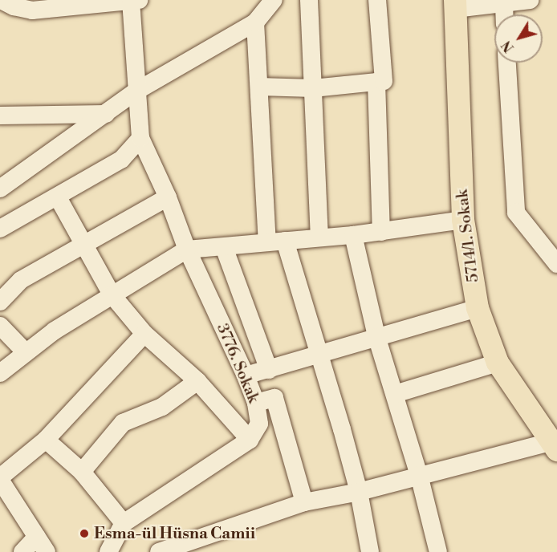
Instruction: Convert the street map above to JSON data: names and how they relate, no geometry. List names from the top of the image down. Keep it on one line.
{"streets":{"main road":["5714/1. Sokak"],"street":["3776. Sokak"]},"places":["Esma-ül Hüsna Camii"],"north":"bottom left"}
